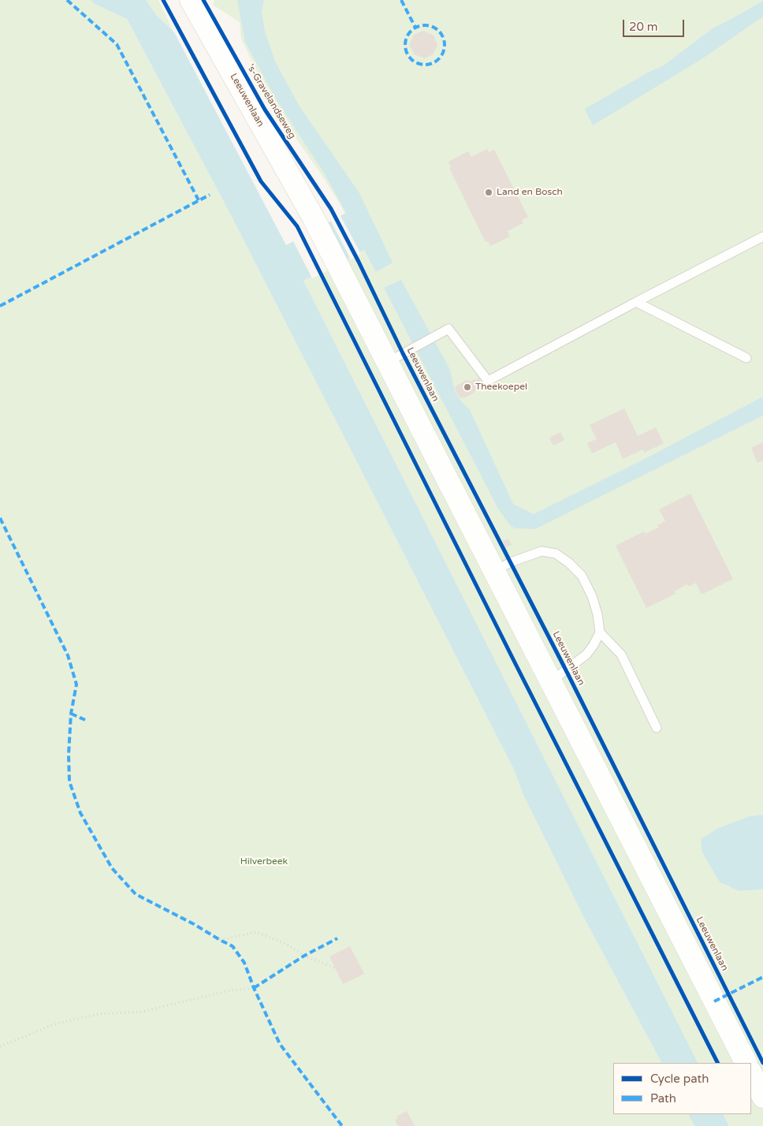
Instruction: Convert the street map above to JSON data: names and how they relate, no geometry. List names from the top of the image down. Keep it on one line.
{"streets":{"street":["Leeuwenlaan"],"cycle path":["'s-Gravelandseweg"]},"parks":["Hilverbeek"],"places":["Land en Bosch","Theekoepel"],"legend":["Cycle path","Path"],"scale_bar":"20 m"}
